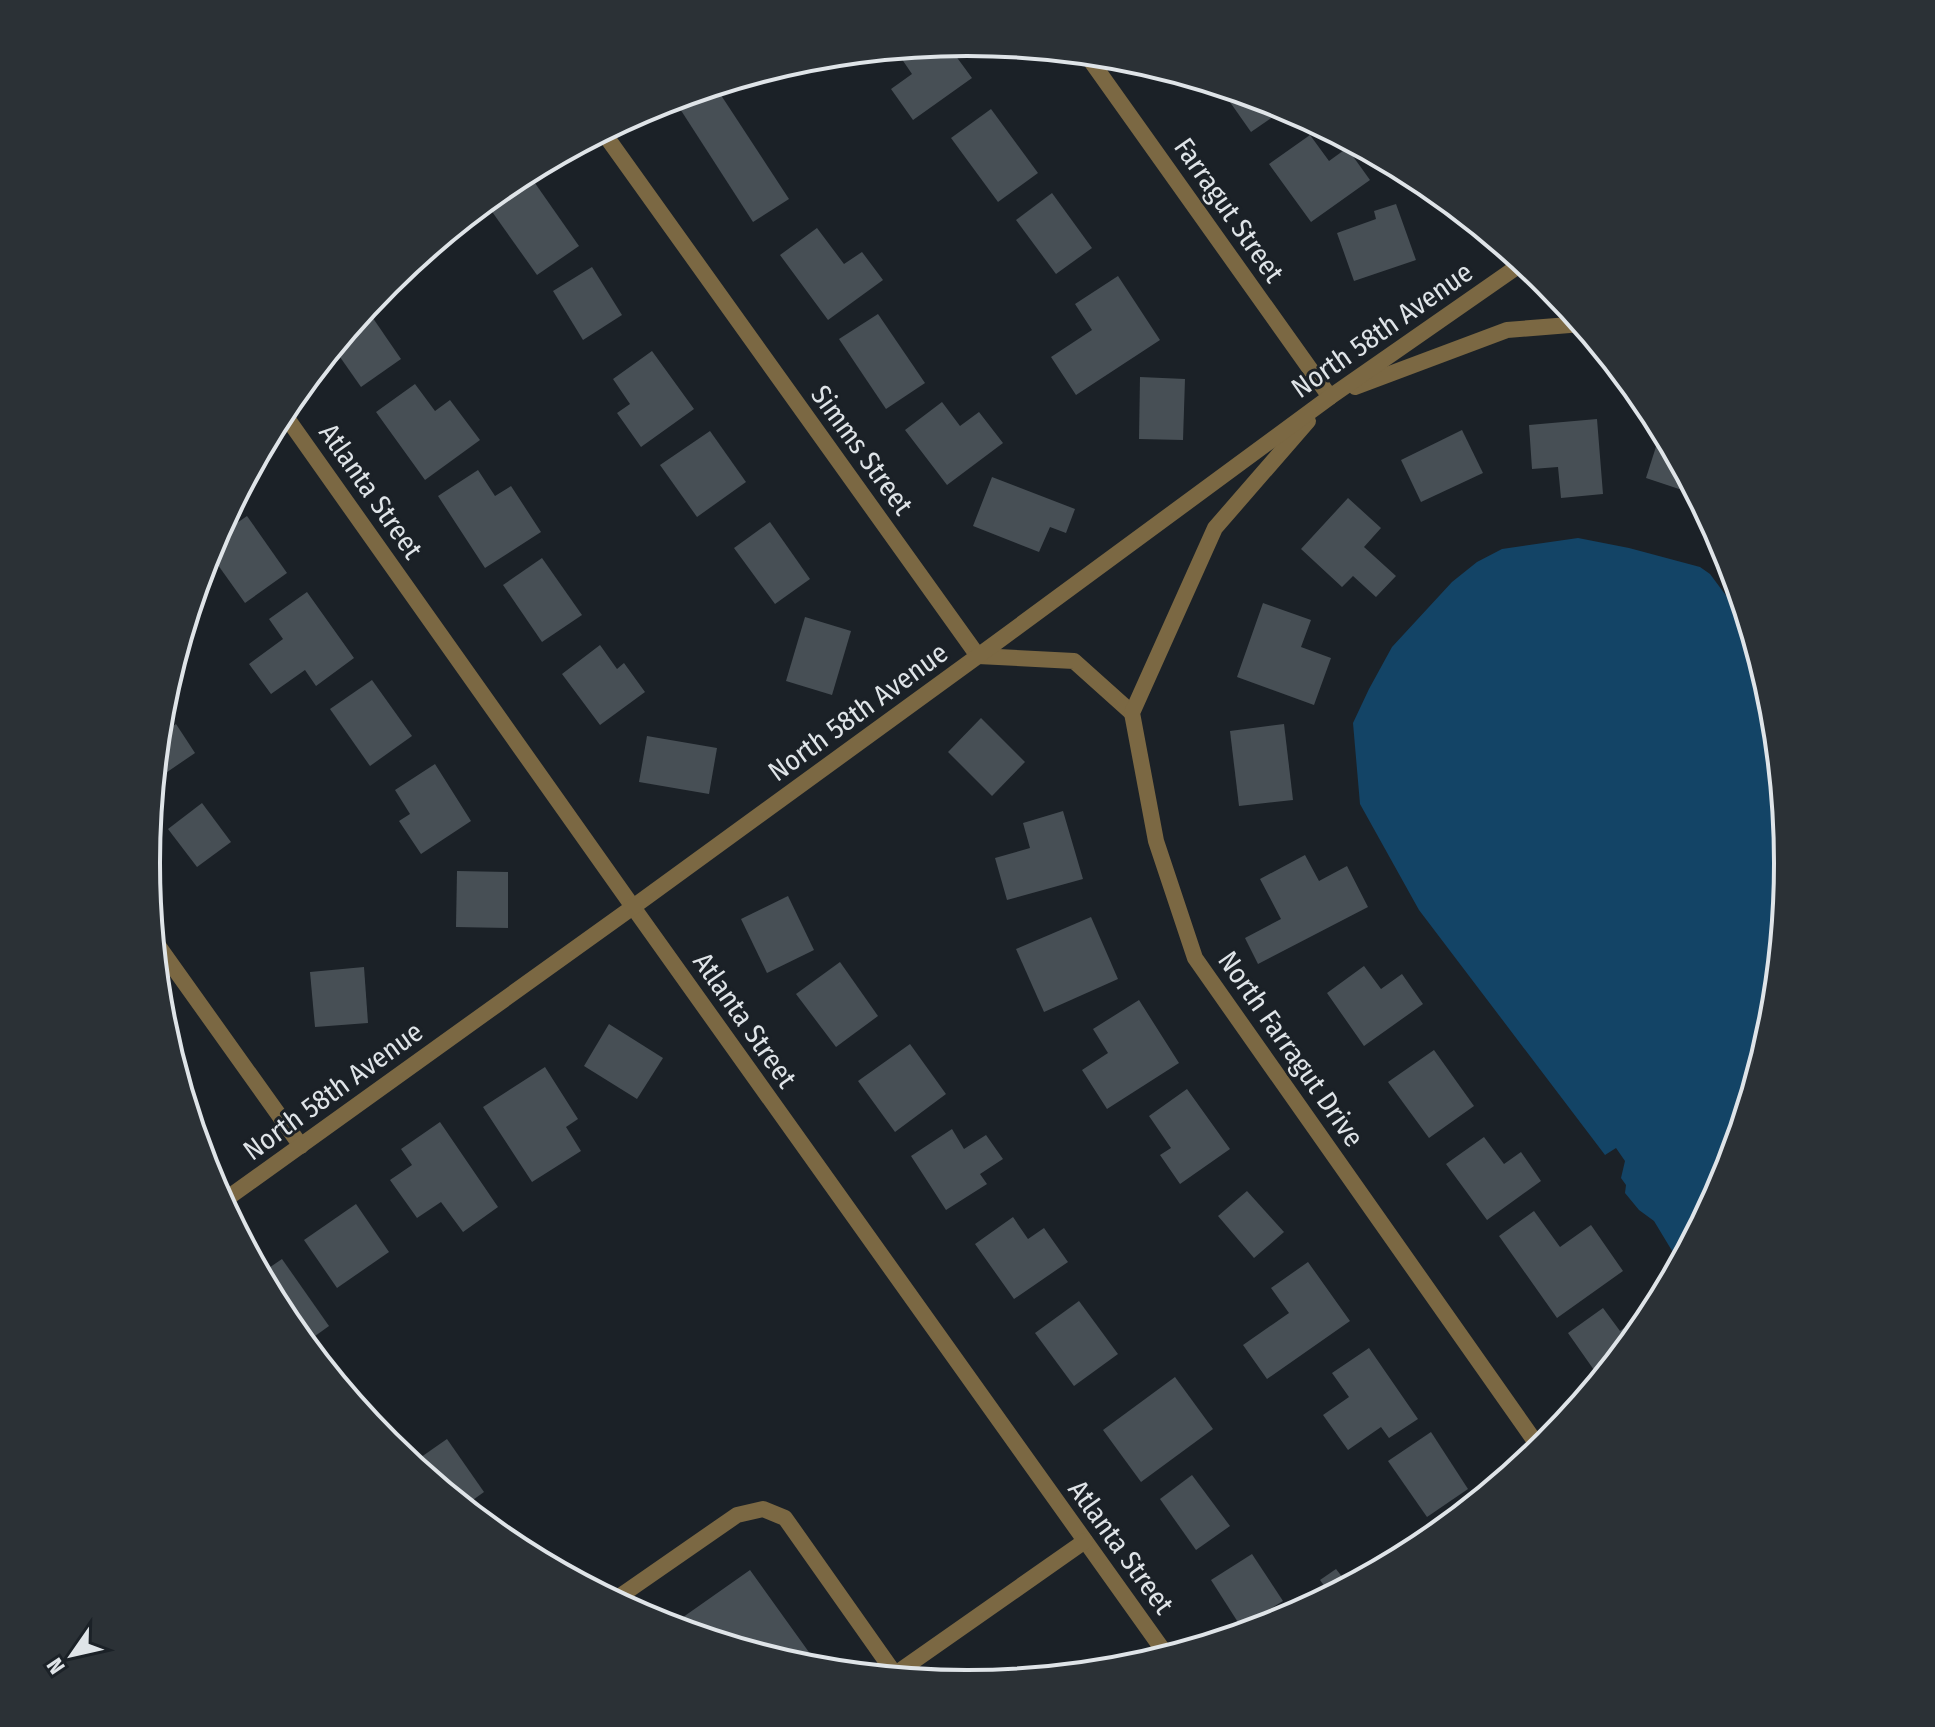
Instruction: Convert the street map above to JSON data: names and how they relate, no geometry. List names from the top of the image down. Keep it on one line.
{"streets":{"street":["Farragut Street","North 58th Avenue","Simms Street","Atlanta Street","North Farragut Drive"]},"crossings":[["Farragut Street","North 58th Avenue"],["North 58th Avenue","Simms Street"],["North 58th Avenue","Atlanta Street"]],"north":"bottom left"}
